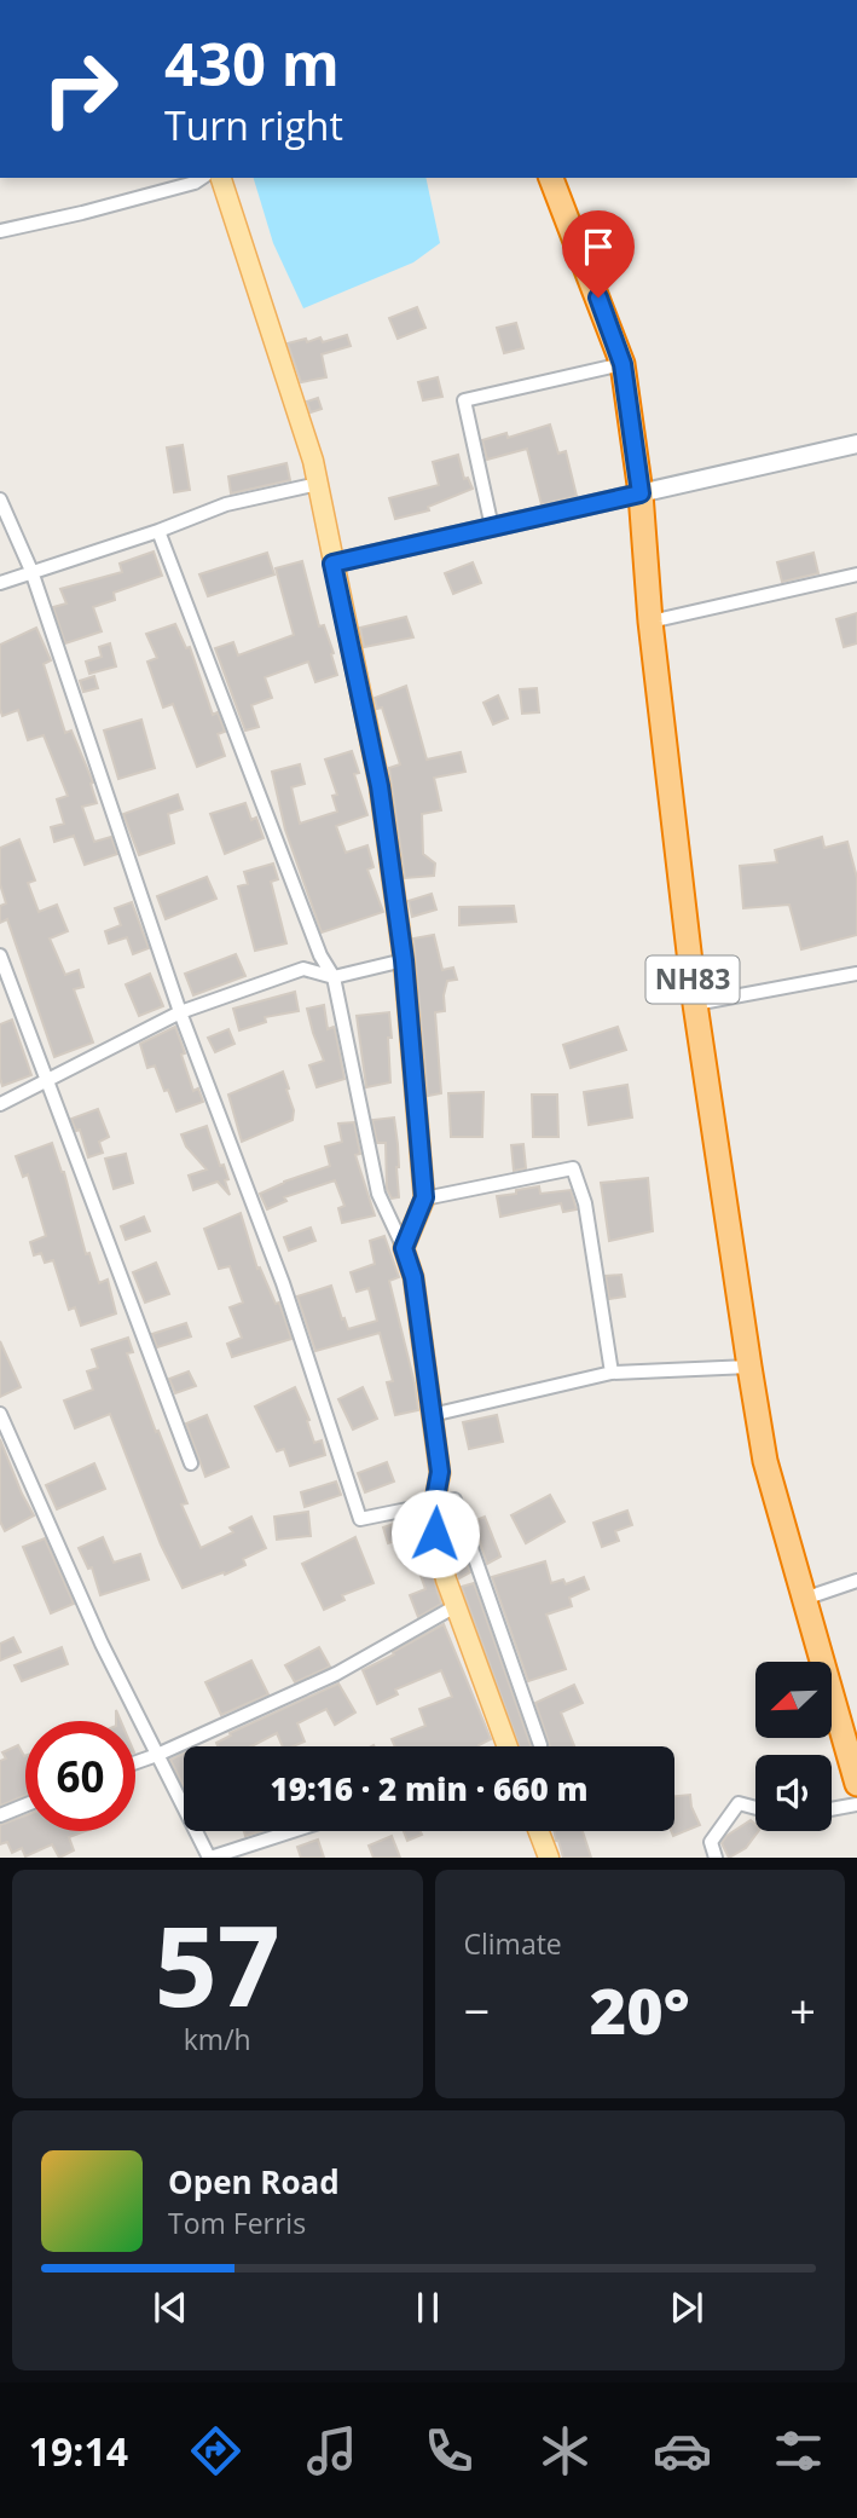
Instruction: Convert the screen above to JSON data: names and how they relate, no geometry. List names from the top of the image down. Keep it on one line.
{"streets":{"highway":["NH83"]},"north":"bottom left","page":{"turn":["430 m","Turn right"],"limit":"60","trip":"19:16 · 2 min · 660 m","tile":[["57","km/h"],"Climate"],"heat":["−","20°","+"],"song":["Open Road","Tom Ferris"],"tabs":"19:14"}}
